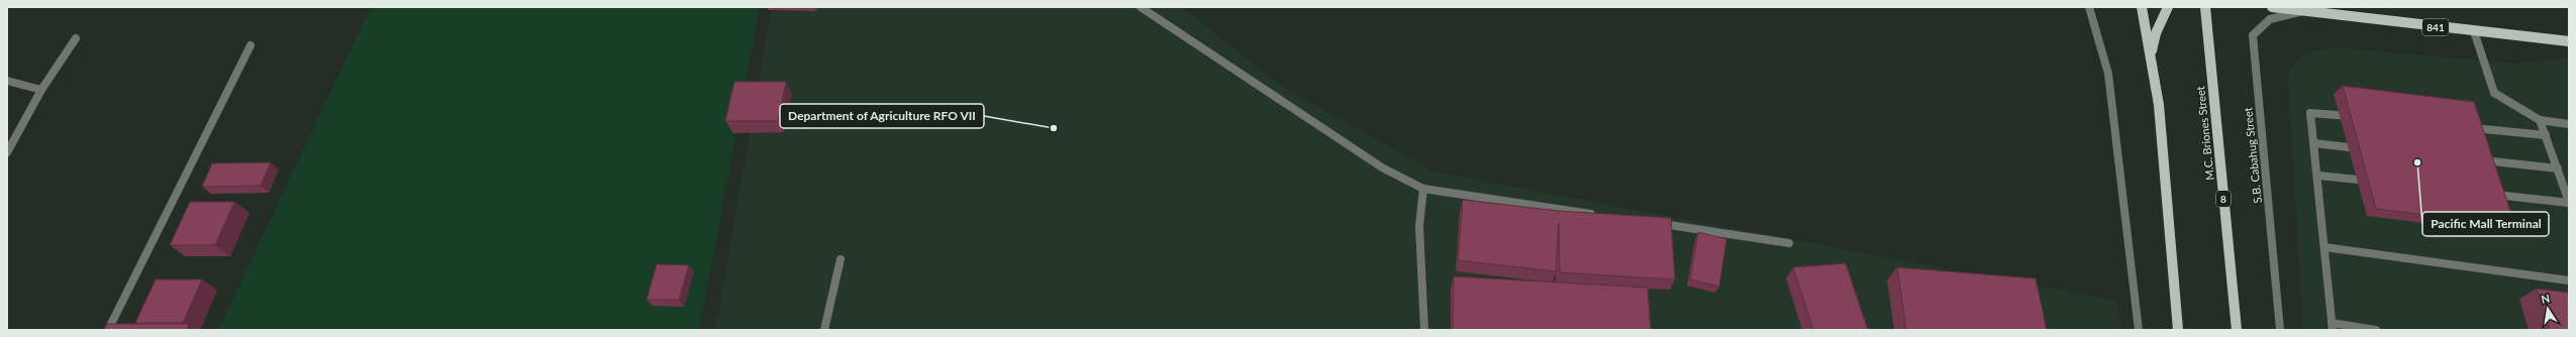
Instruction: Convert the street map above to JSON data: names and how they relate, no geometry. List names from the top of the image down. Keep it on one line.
{"streets":{"main road":["841","M.C. Briones Street","8"],"street":["S.B. Cabahug Street"]},"crossings":[["841","S.B. Cabahug Street"]],"places":["Department of Agriculture RFO VII","Pacific Mall Terminal"],"north":"top"}
